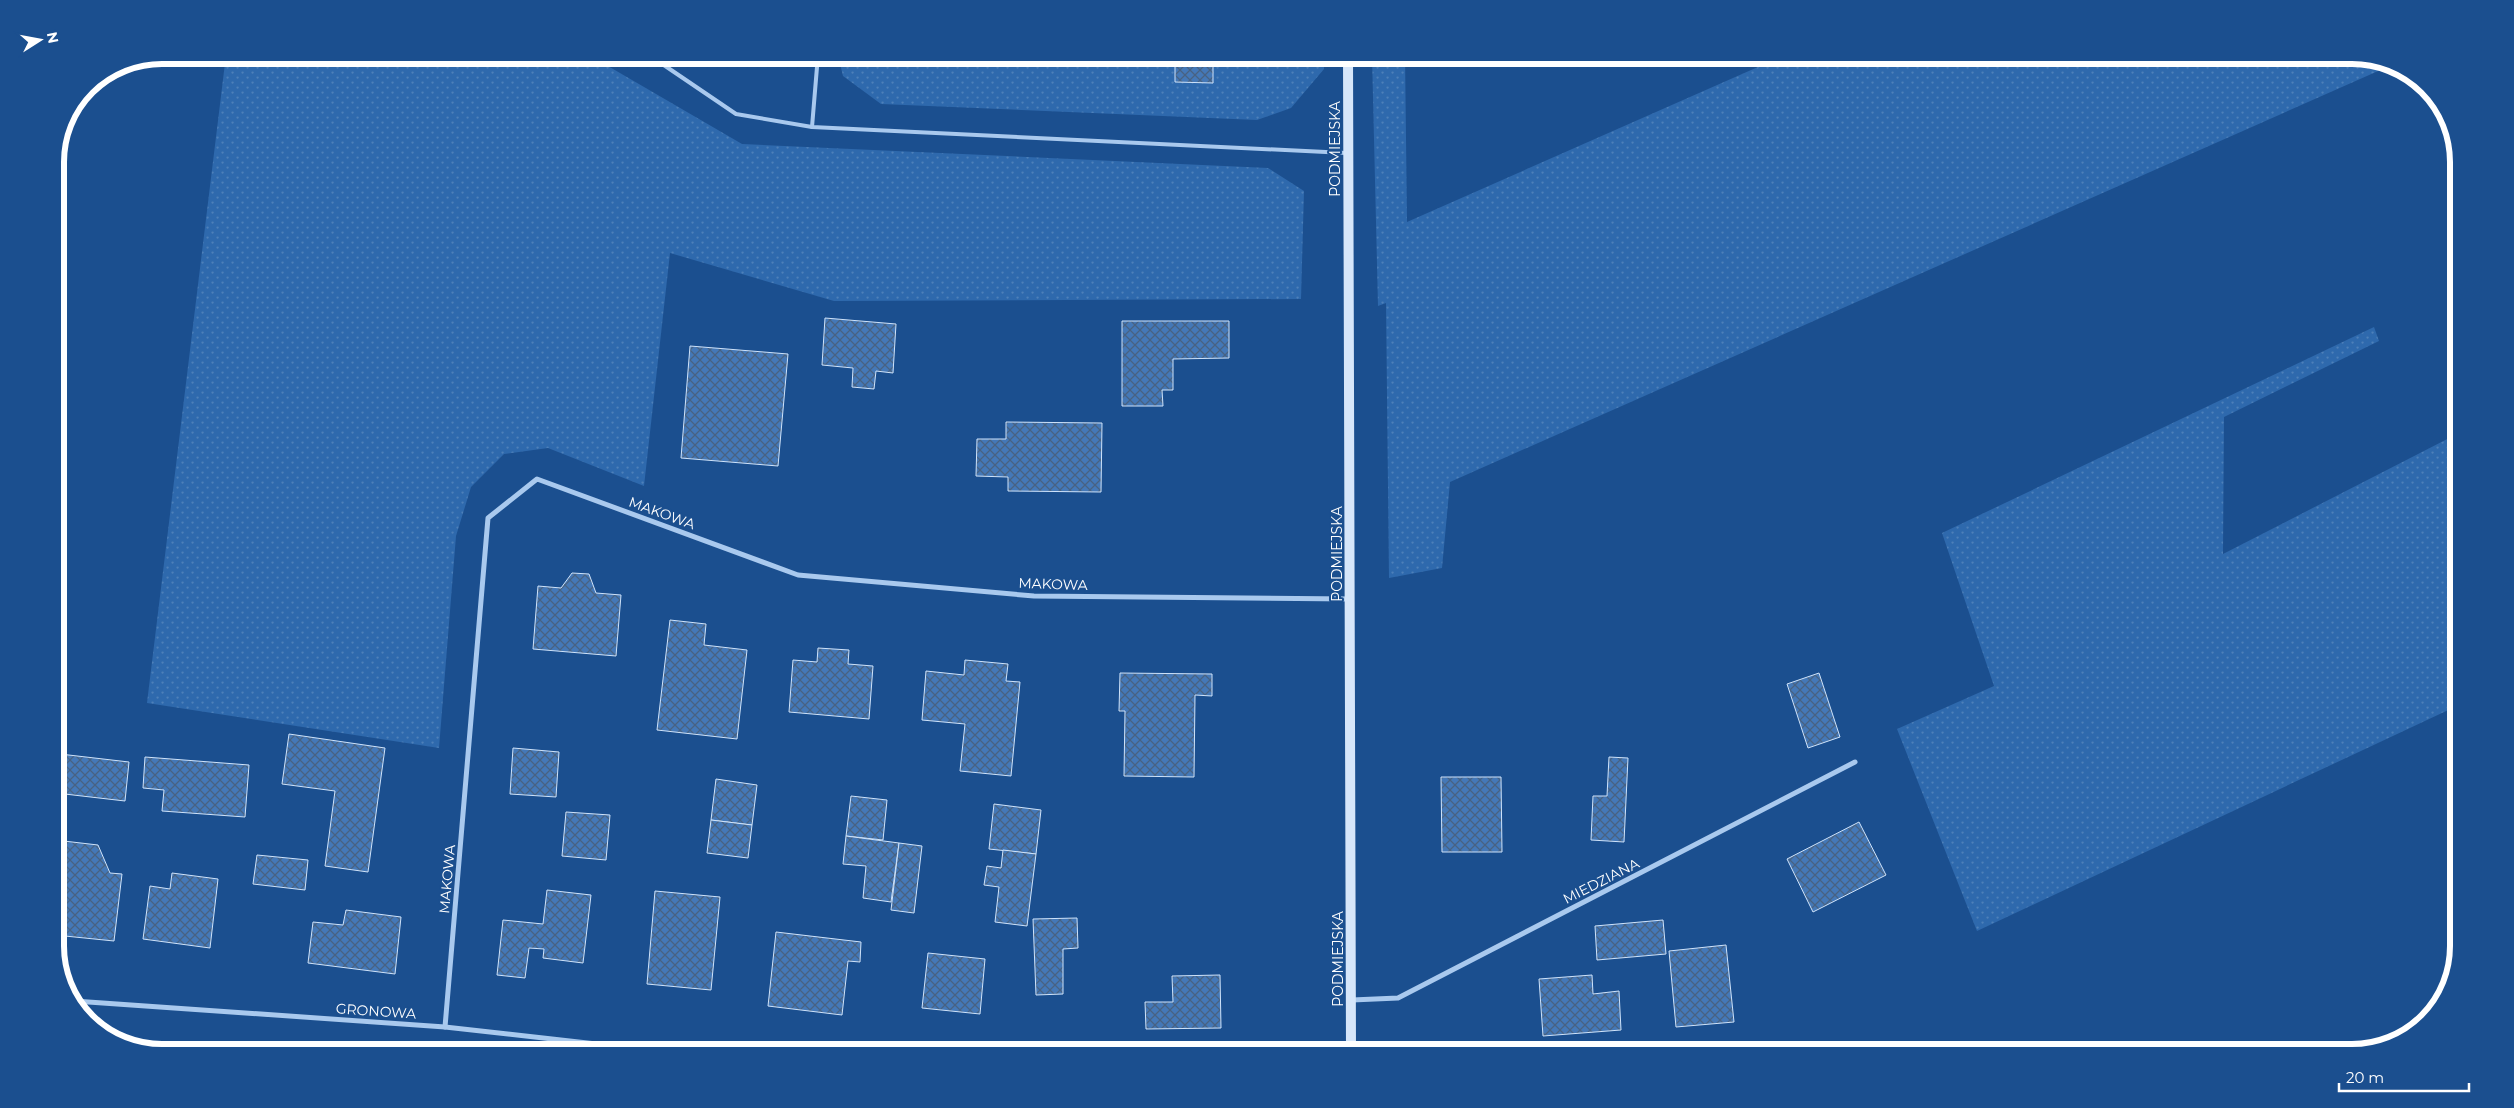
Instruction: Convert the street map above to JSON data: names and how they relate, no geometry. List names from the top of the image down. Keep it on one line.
{"streets":{"street":["PODMIEJSKA","MAKOWA","MIEDZIANA","GRONOWA"]},"crossings":[["PODMIEJSKA","MAKOWA"],["PODMIEJSKA","MIEDZIANA"],["MAKOWA","GRONOWA"]],"scale_bar":"20 m","north":"right"}
